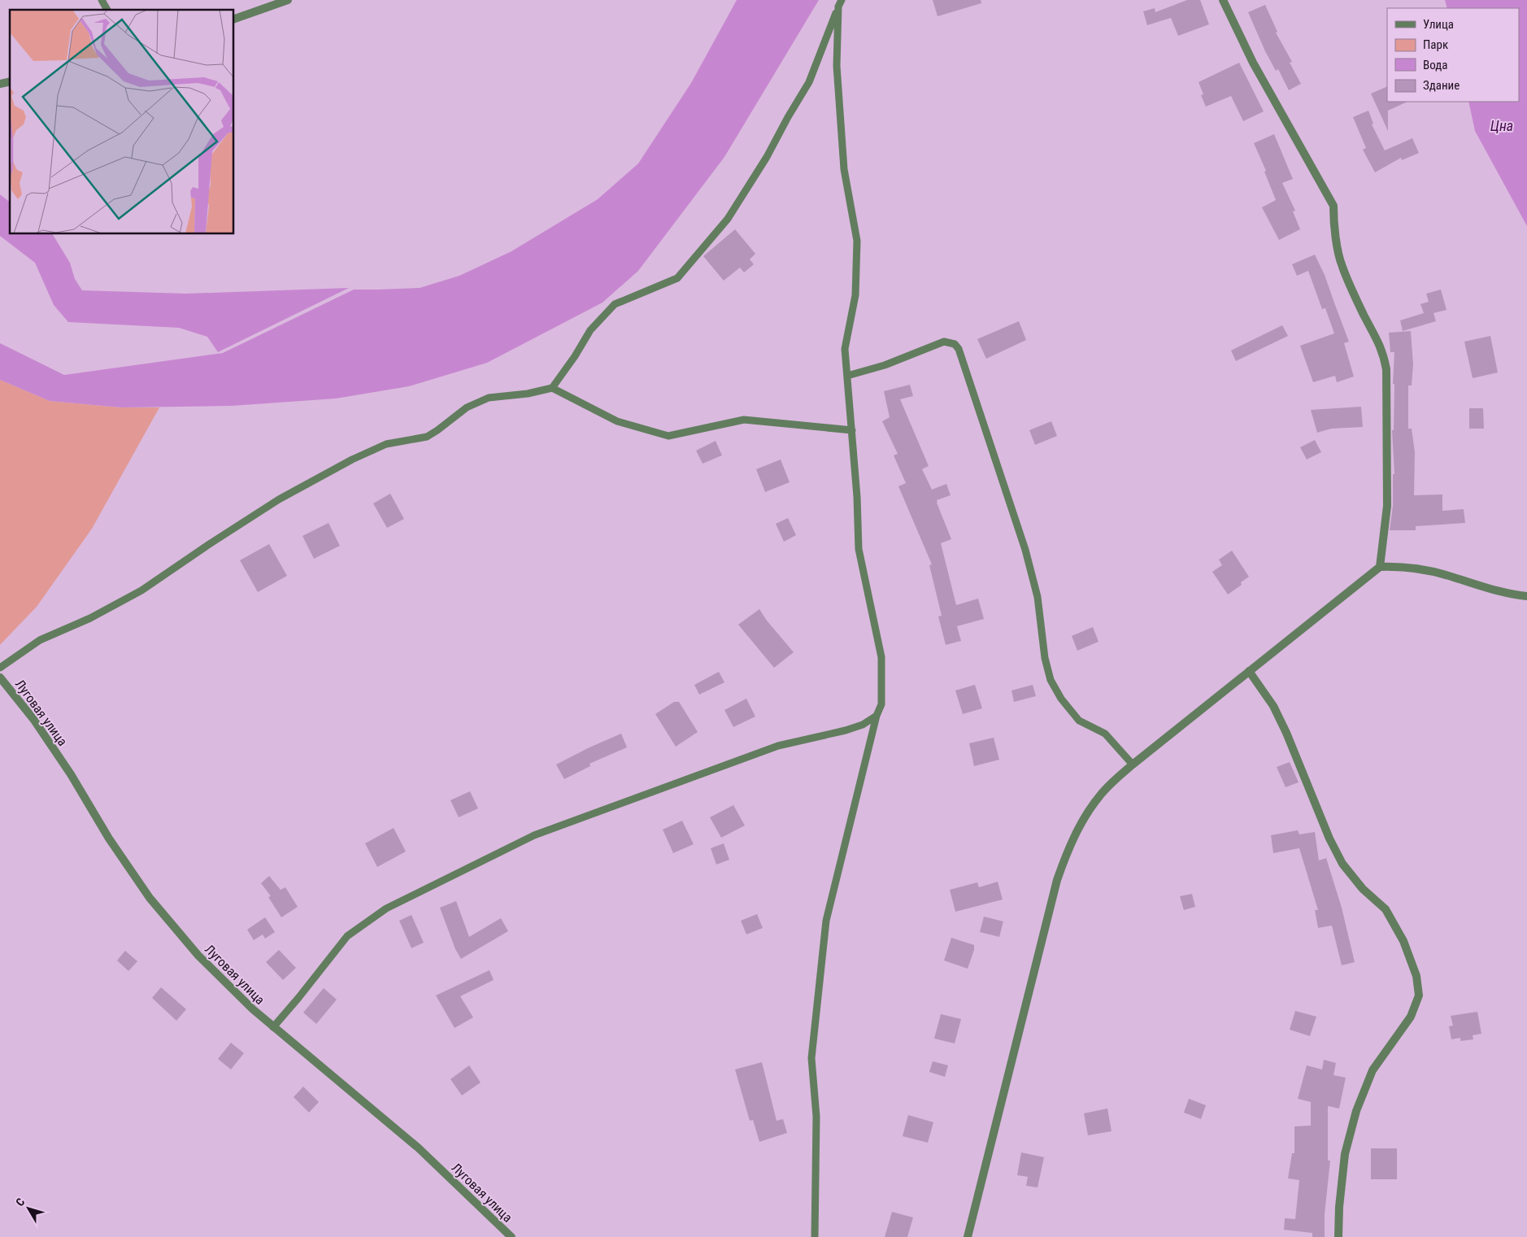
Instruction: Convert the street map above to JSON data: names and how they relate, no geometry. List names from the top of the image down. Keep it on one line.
{"streets":{"street":["Луговая улица"]},"water":["Цна"],"legend":["Улица","Парк","Вода","Здание"],"north":"top left"}
